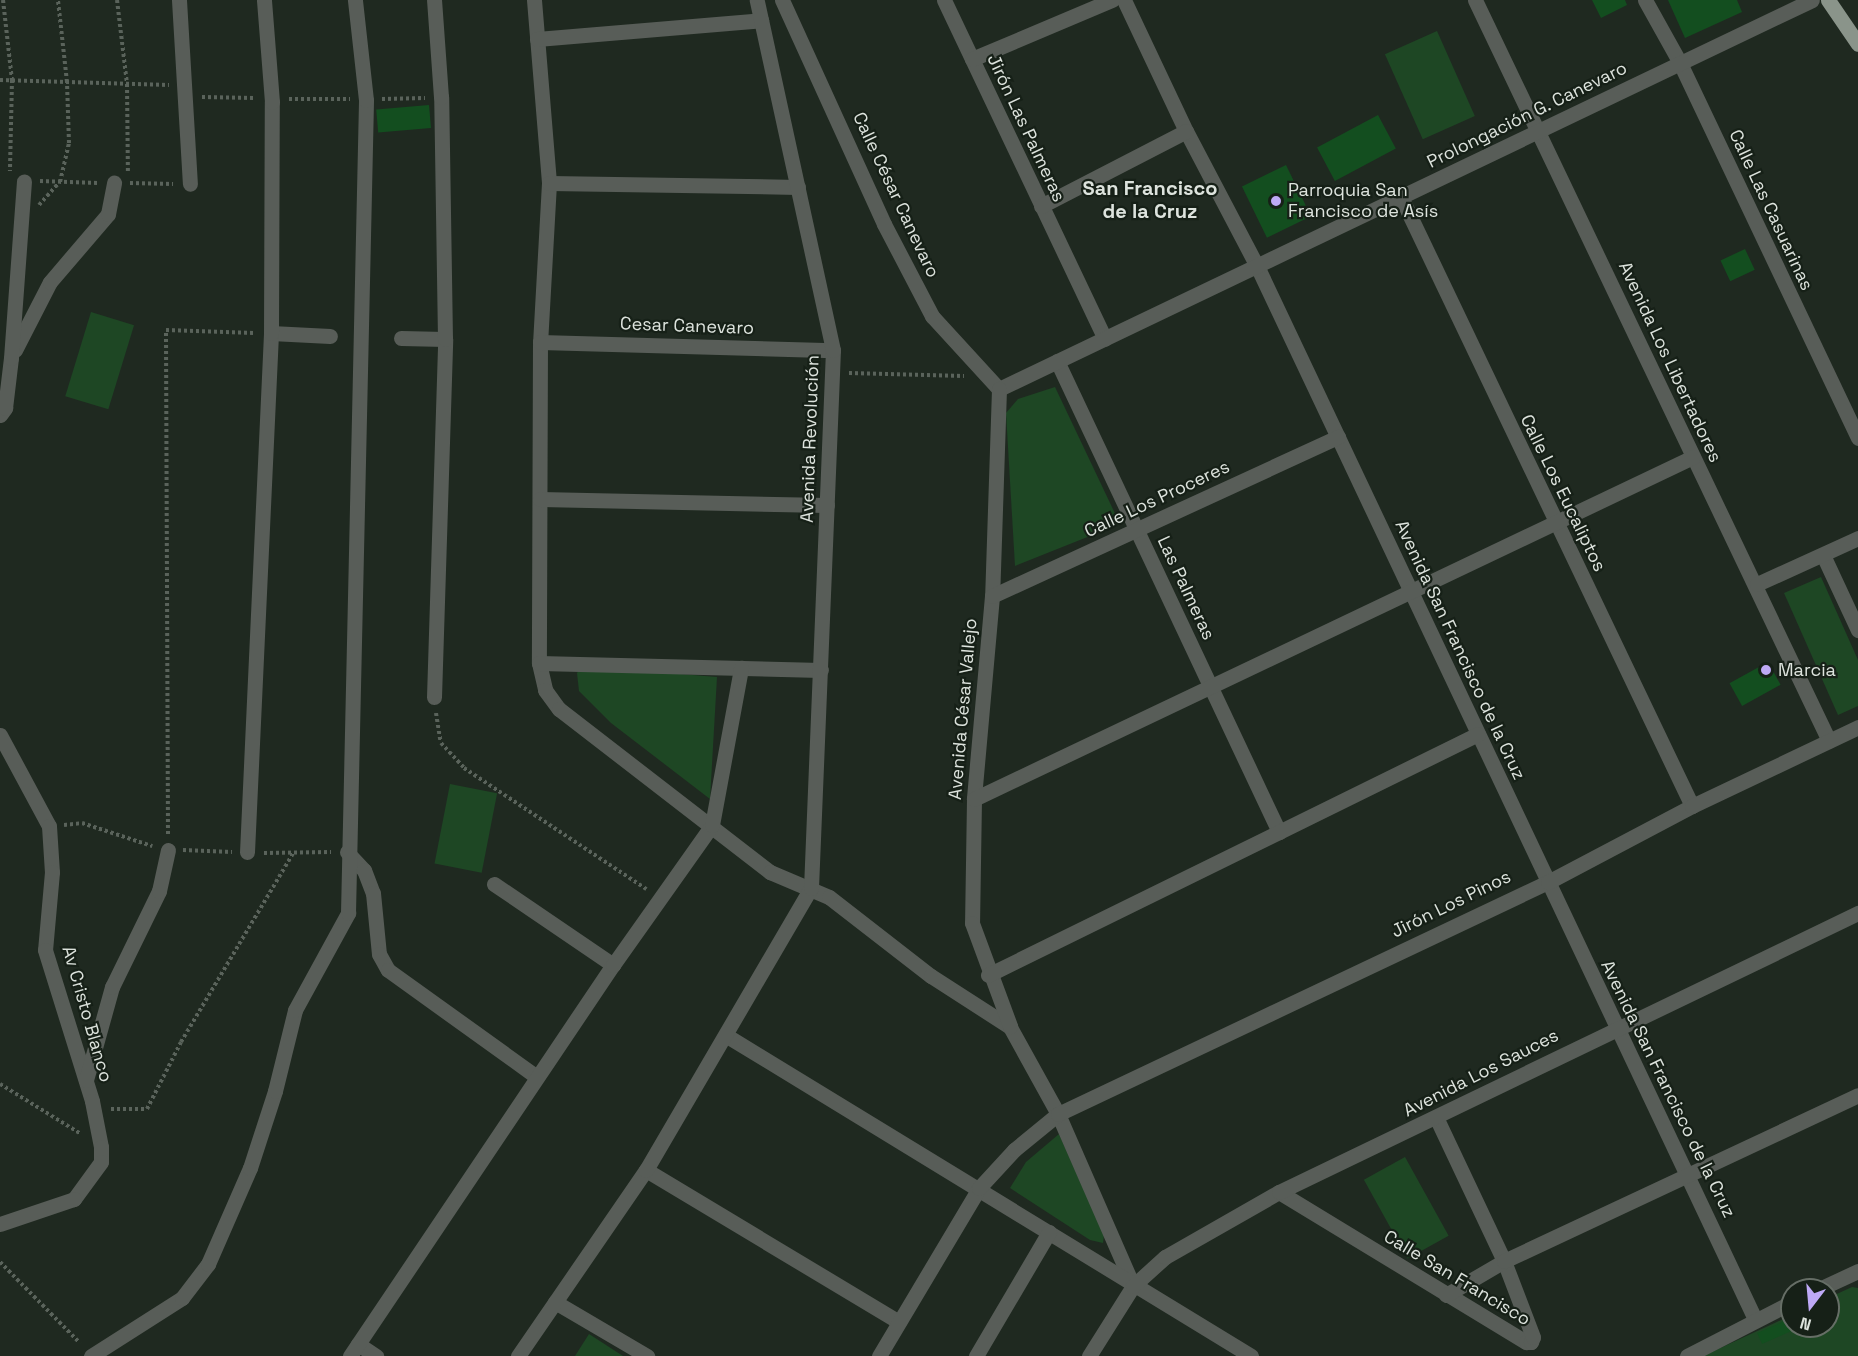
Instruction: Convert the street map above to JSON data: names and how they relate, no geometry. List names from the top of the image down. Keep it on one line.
{"streets":{"street":["Prolongación G. Canevaro","Jirón Las Palmeras","Calle César Canevaro","Calle Las Casuarinas","Cesar Canevaro","Avenida Los Libertadores","Avenida Revolución","Calle Los Eucaliptos","Calle Los Proceres","Las Palmeras","Avenida San Francisco de la Cruz","Avenida César Vallejo","Jirón Los Pinos","Av Cristo Blanco","Avenida Los Sauces","Calle San Francisco"]},"crossings":[["Prolongación G. Canevaro","Jirón Las Palmeras"],["Prolongación G. Canevaro","Calle César Canevaro"],["Prolongación G. Canevaro","Calle Las Casuarinas"],["Prolongación G. Canevaro","Avenida Los Libertadores"],["Prolongación G. Canevaro","Calle Los Eucaliptos"],["Prolongación G. Canevaro","Las Palmeras"],["Prolongación G. Canevaro","Avenida San Francisco de la Cruz"],["Prolongación G. Canevaro","Avenida César Vallejo"],["Calle César Canevaro","Avenida César Vallejo"],["Cesar Canevaro","Avenida Revolución"],["Avenida Los Libertadores","Jirón Los Pinos"],["Calle Los Eucaliptos","Jirón Los Pinos"],["Calle Los Proceres","Las Palmeras"],["Calle Los Proceres","Avenida San Francisco de la Cruz"],["Calle Los Proceres","Avenida César Vallejo"],["Avenida San Francisco de la Cruz","Jirón Los Pinos"],["Avenida San Francisco de la Cruz","Avenida Los Sauces"],["Avenida César Vallejo","Jirón Los Pinos"],["Avenida César Vallejo","Avenida Los Sauces"],["Avenida Los Sauces","Calle San Francisco"]],"districts":["San Francisco de la Cruz"],"places":["Parroquia San Francisco de Asís","Marcia"],"north":"bottom"}
